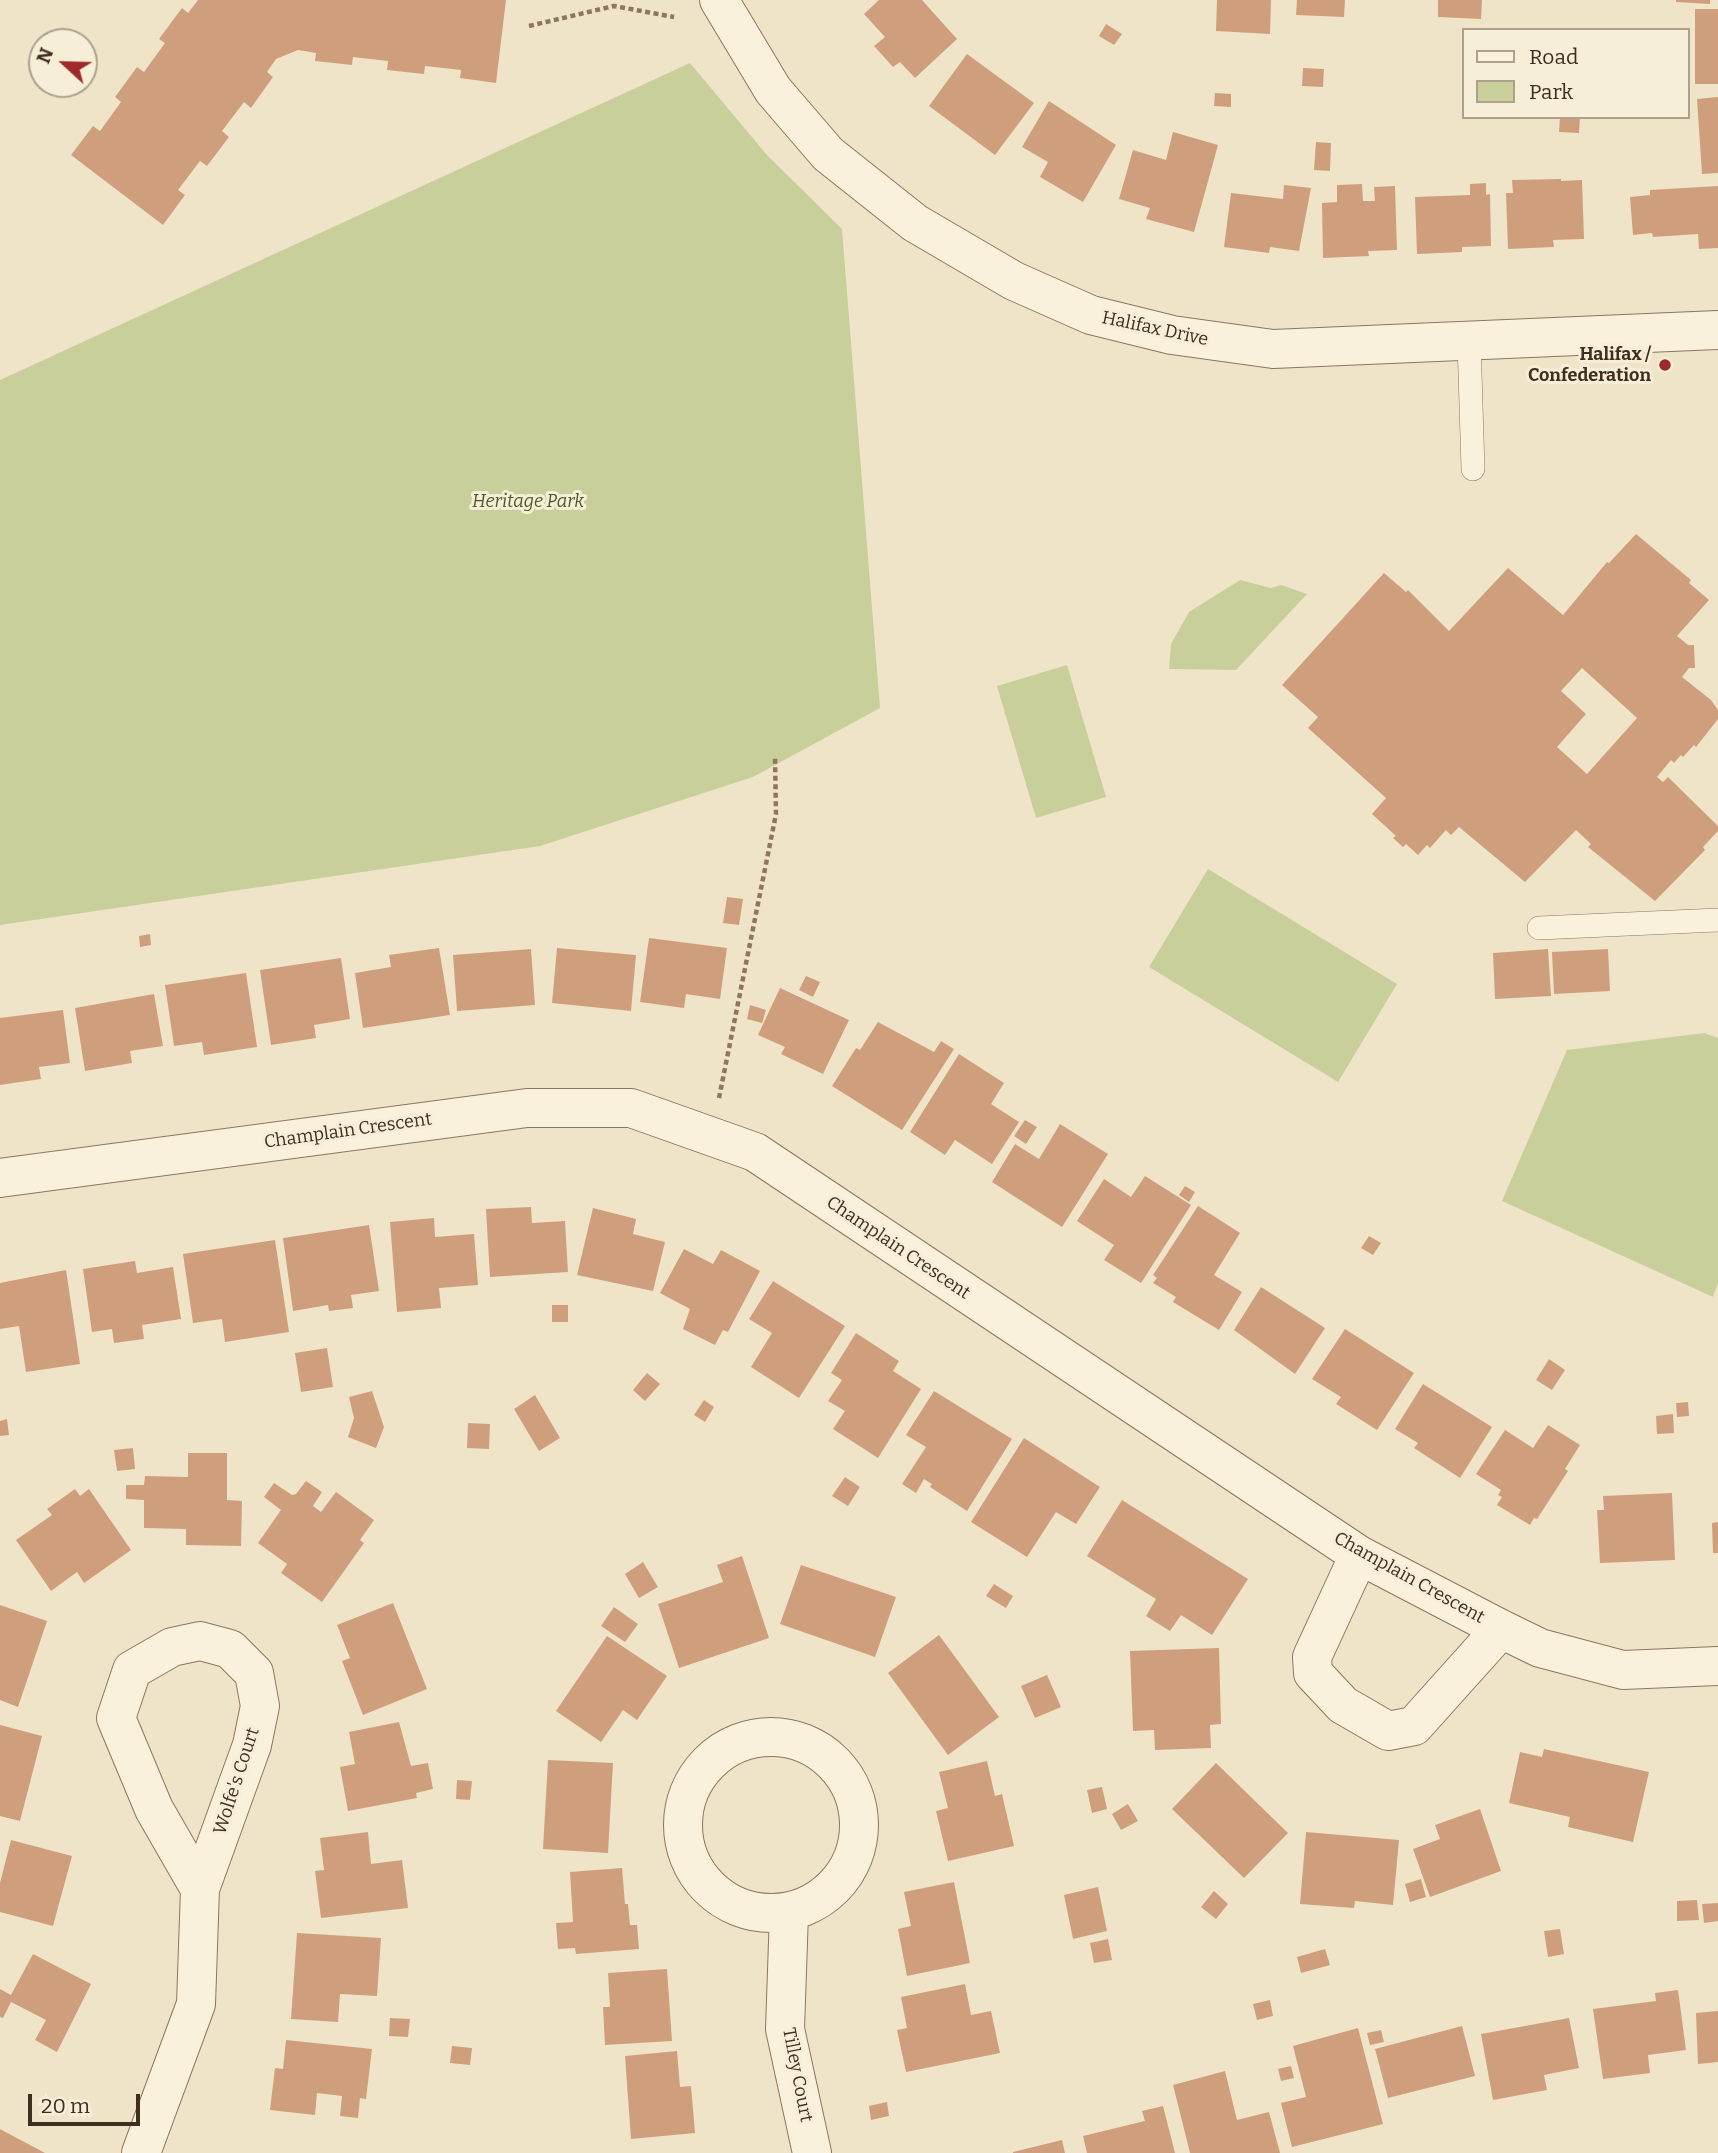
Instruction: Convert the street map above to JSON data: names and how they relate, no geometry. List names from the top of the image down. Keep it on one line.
{"streets":{"street":["Halifax Drive","Champlain Crescent","Wolfe's Court","Tilley Court"]},"parks":["Heritage Park"],"places":["Halifax / Confederation"],"legend":["Road","Park"],"scale_bar":"20 m","north":"left"}
